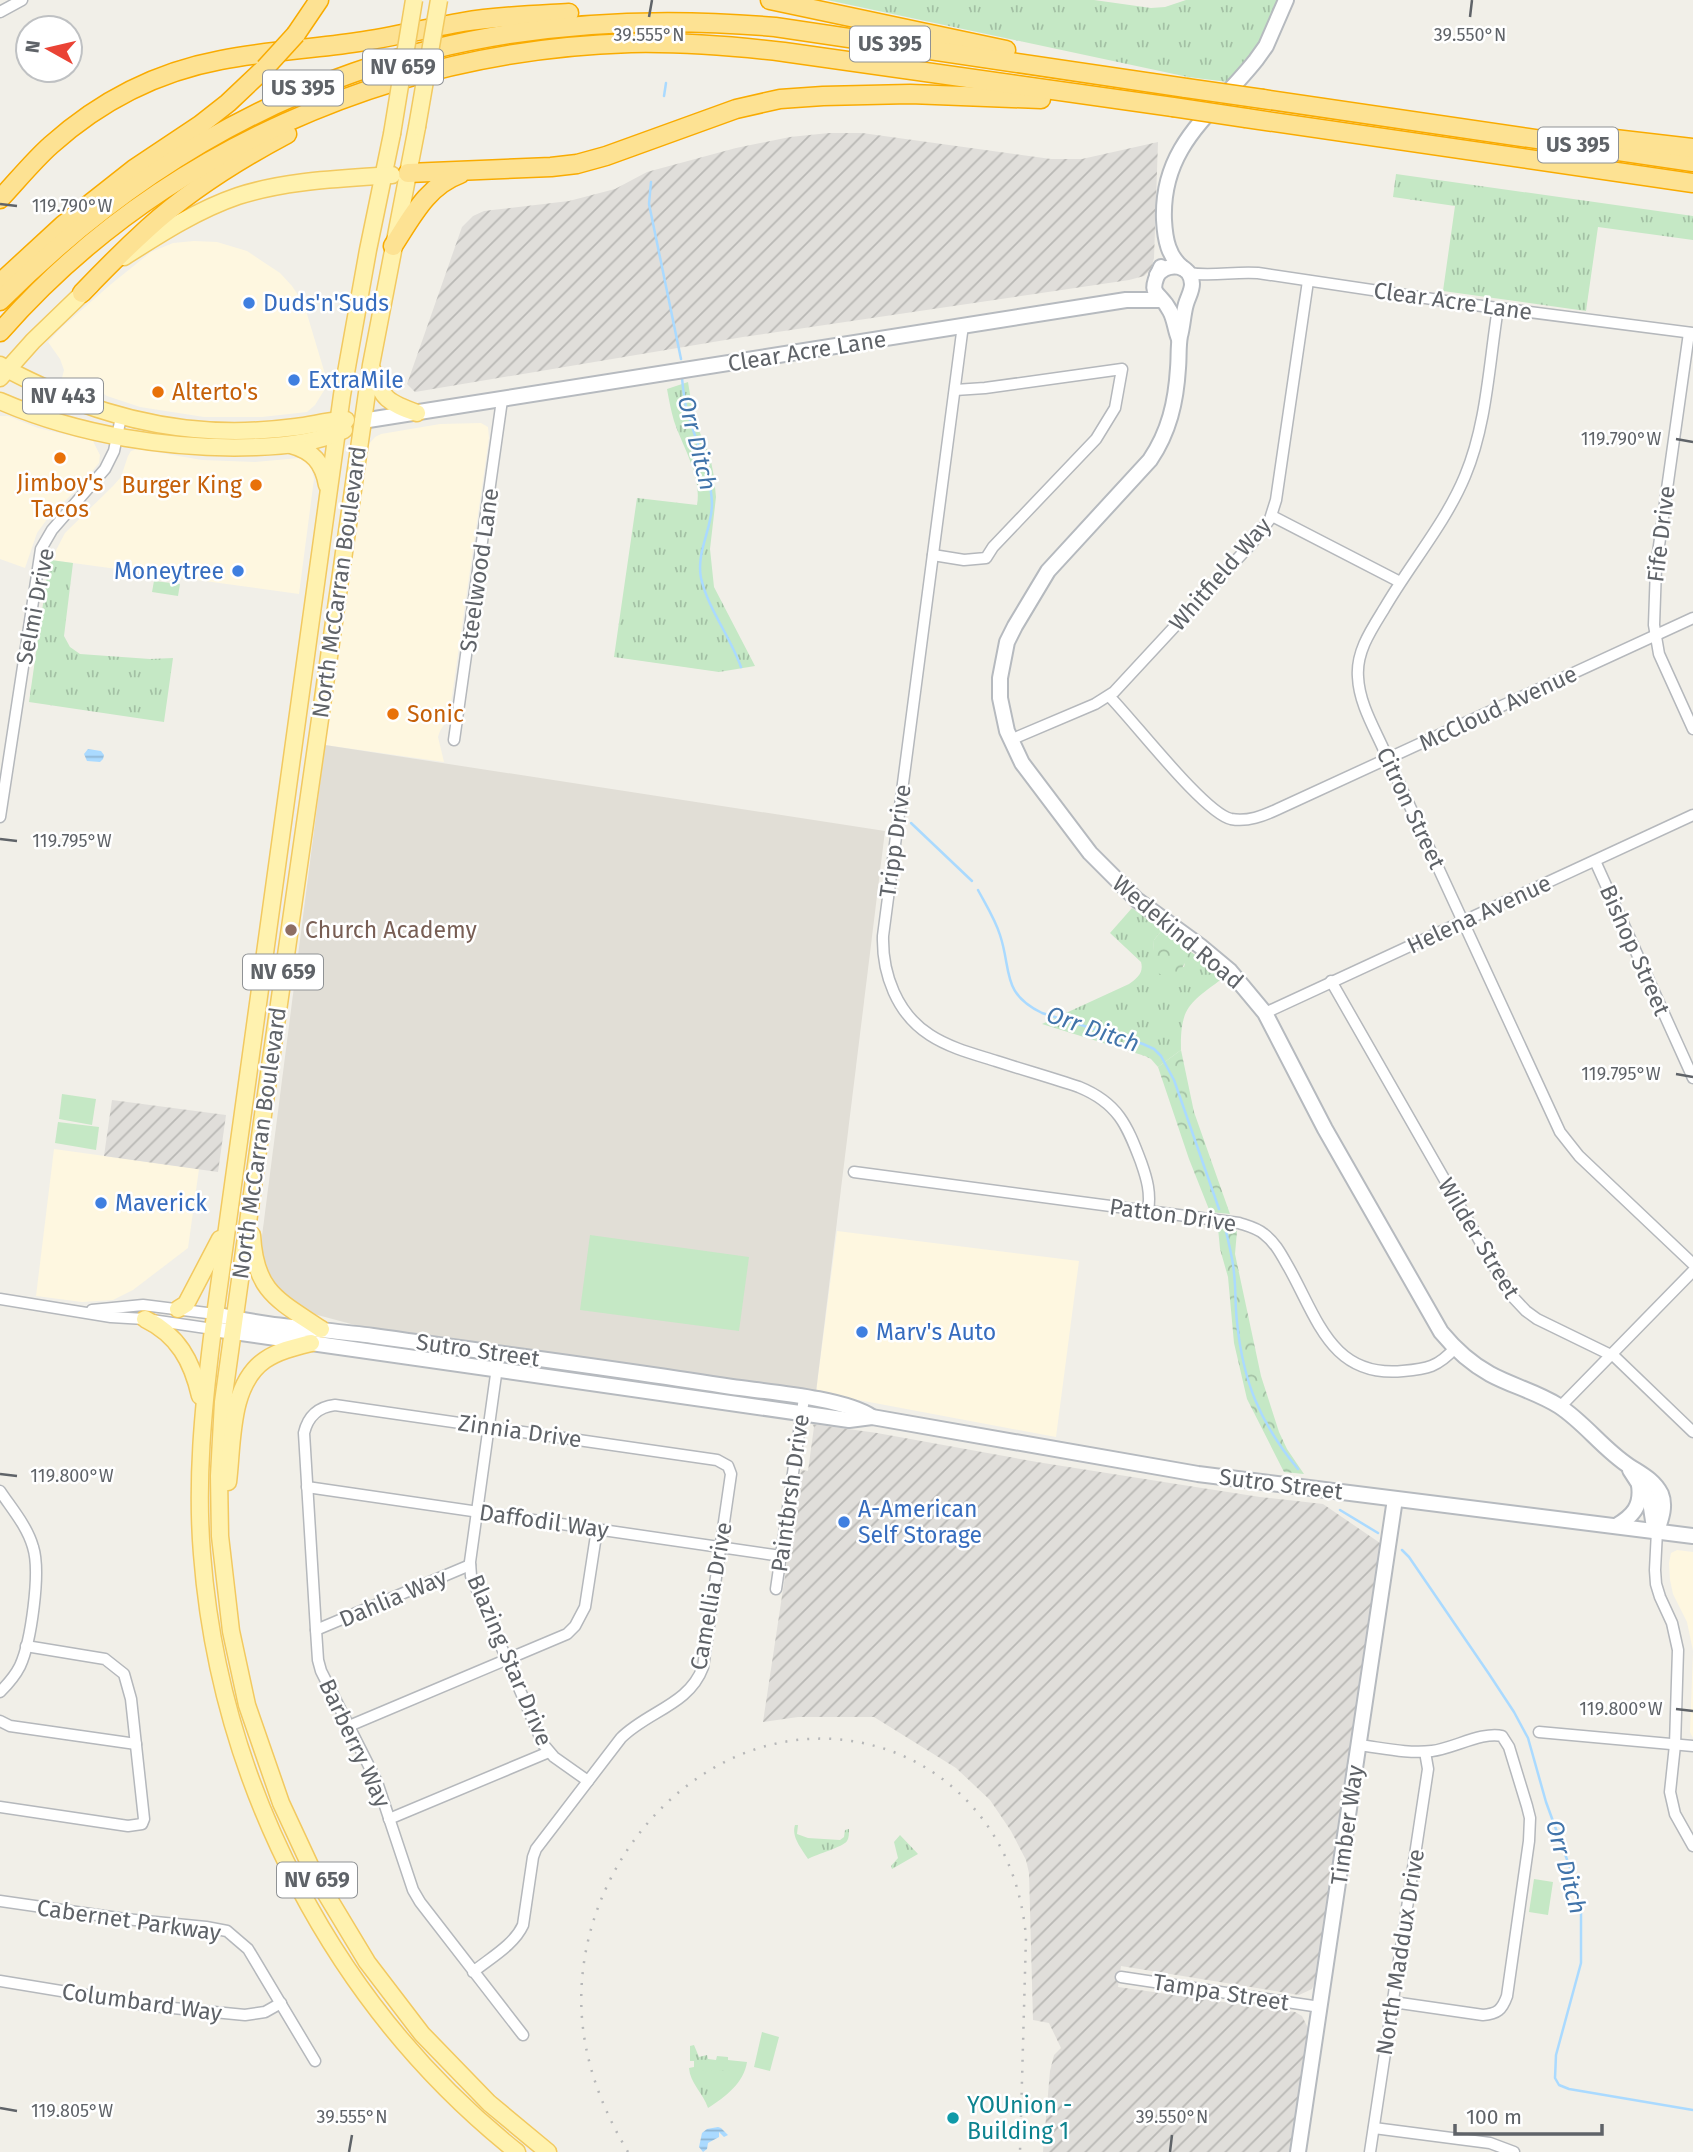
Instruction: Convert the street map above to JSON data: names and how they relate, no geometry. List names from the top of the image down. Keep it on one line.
{"streets":{"highway":["US 395"],"main road":["NV 659","Clear Acre Lane","NV 443","North McCarran Boulevard"],"street":["Fife Drive","Steelwood Lane","Whitfield Way","Selmi Drive","McCloud Avenue","Citron Street","Tripp Drive","Helena Avenue","Wedekind Road","Bishop Street","Patton Drive","Wilder Street","Sutro Street","Zinnia Drive","Paintbrsh Drive","Daffodil Way","Camellia Drive","Dahlia Way","Blazing Star Drive","Barberry Way","Timber Way","Cabernet Parkway","North Maddux Drive","Tampa Street","Columbard Way"]},"crossings":[["Clear Acre Lane","Fife Drive"],["Clear Acre Lane","Steelwood Lane"],["Clear Acre Lane","Whitfield Way"],["Clear Acre Lane","North McCarran Boulevard"],["Clear Acre Lane","Selmi Drive"],["Clear Acre Lane","Citron Street"],["Clear Acre Lane","Tripp Drive"],["Clear Acre Lane","Wedekind Road"],["Fife Drive","McCloud Avenue"],["Whitfield Way","McCloud Avenue"],["Whitfield Way","Wedekind Road"],["North McCarran Boulevard","Sutro Street"],["McCloud Avenue","Citron Street"],["Citron Street","Helena Avenue"],["Tripp Drive","Patton Drive"],["Helena Avenue","Wedekind Road"],["Helena Avenue","Bishop Street"],["Helena Avenue","Wilder Street"],["Wedekind Road","Patton Drive"],["Wedekind Road","Sutro Street"],["Sutro Street","Paintbrsh Drive"],["Sutro Street","Blazing Star Drive"],["Sutro Street","Timber Way"],["Zinnia Drive","Camellia Drive"],["Zinnia Drive","Blazing Star Drive"],["Zinnia Drive","Barberry Way"],["Paintbrsh Drive","Daffodil Way"],["Daffodil Way","Camellia Drive"],["Daffodil Way","Blazing Star Drive"],["Daffodil Way","Barberry Way"],["Camellia Drive","Blazing Star Drive"],["Camellia Drive","Barberry Way"],["Dahlia Way","Blazing Star Drive"],["Dahlia Way","Barberry Way"],["Timber Way","Tampa Street"],["Cabernet Parkway","Columbard Way"]],"water":["Orr Ditch"],"places":["Duds'n'Suds","ExtraMile","Alterto's","Jimboy's Tacos","Burger King","Moneytree","Sonic","Church Academy","Maverick","Marv's Auto","A-American Self Storage","YOUnion - Building 1"],"scale_bar":"100 m","north":"left","coordinates":["39.555°N","39.550°N","119.790°W","119.795°W","119.800°W","119.805°W"]}
